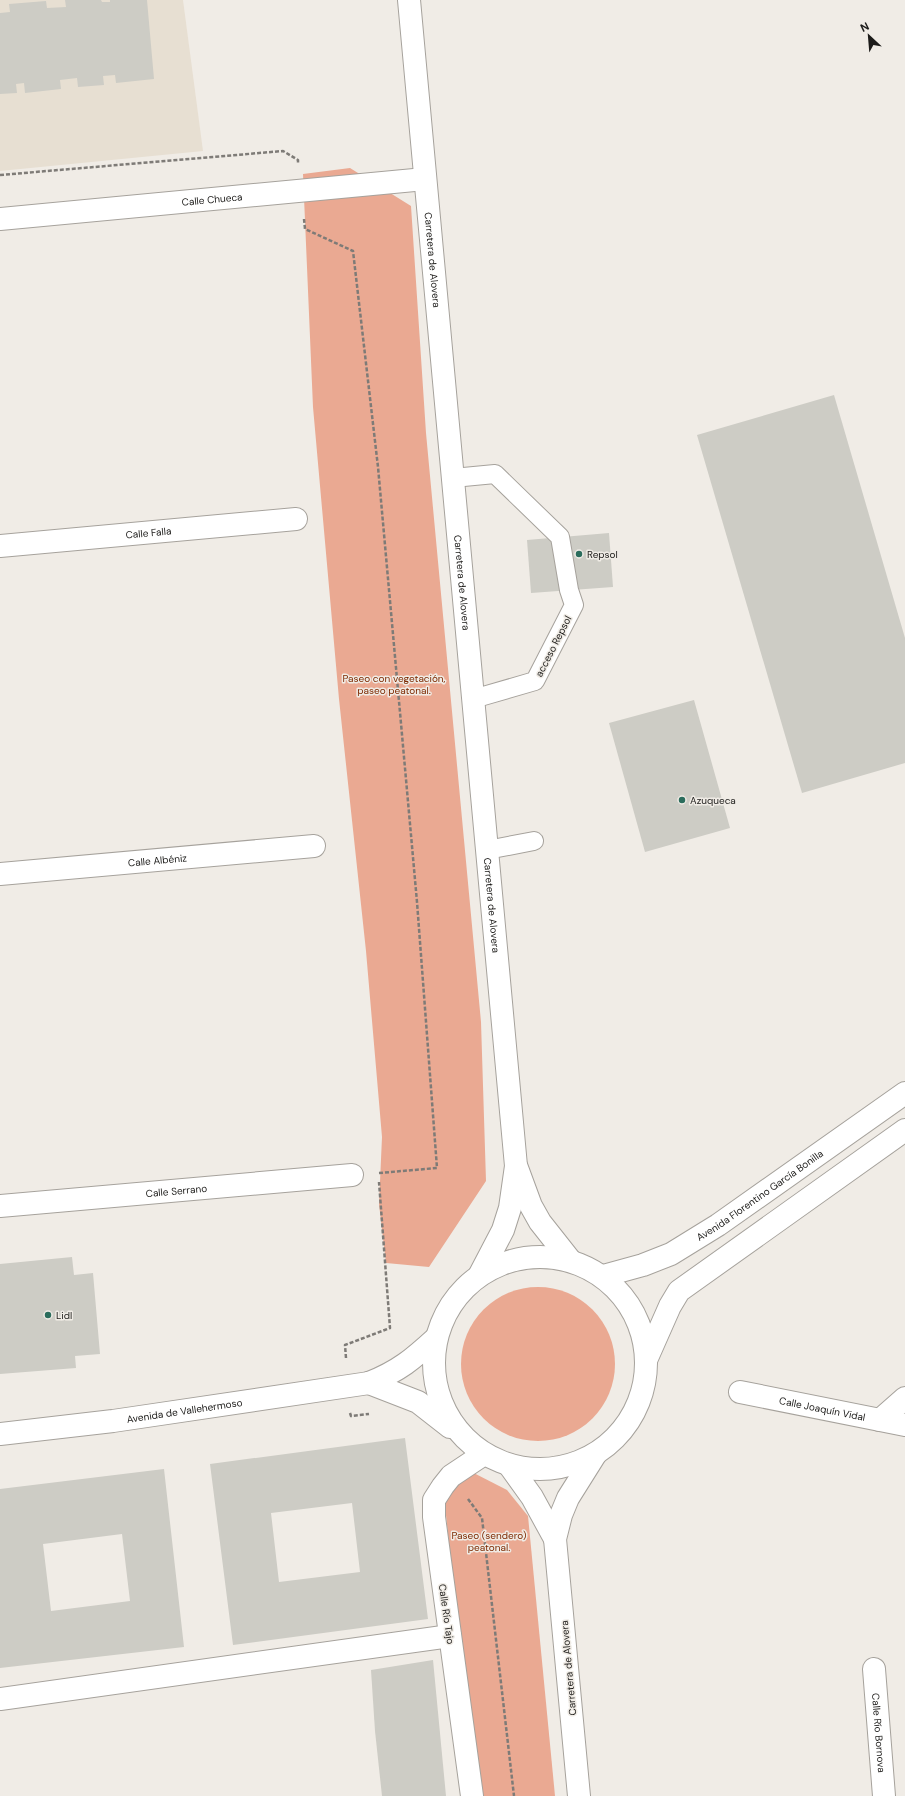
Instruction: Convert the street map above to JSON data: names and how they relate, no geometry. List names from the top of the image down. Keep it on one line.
{"streets":{"street":["Calle Chueca","Carretera de Alovera","Calle Falla","Calle Albéniz","Calle Serrano","Avenida Florentino García Bonilla","Calle Joaquín Vidal","Avenida de Vallehermoso","Calle Río Tajo","Calle Río Bornova"],"lane":["acceso Repsol"]},"crossings":[["Calle Chueca","Carretera de Alovera"],["Carretera de Alovera","acceso Repsol"],["Carretera de Alovera","Avenida de Vallehermoso"],["Avenida de Vallehermoso","Calle Río Tajo"]],"parks":["Paseo con vegetación, paseo peatonal.","Paseo (sendero) peatonal."],"places":["Repsol","Azuqueca","Lidl"],"north":"top left"}
